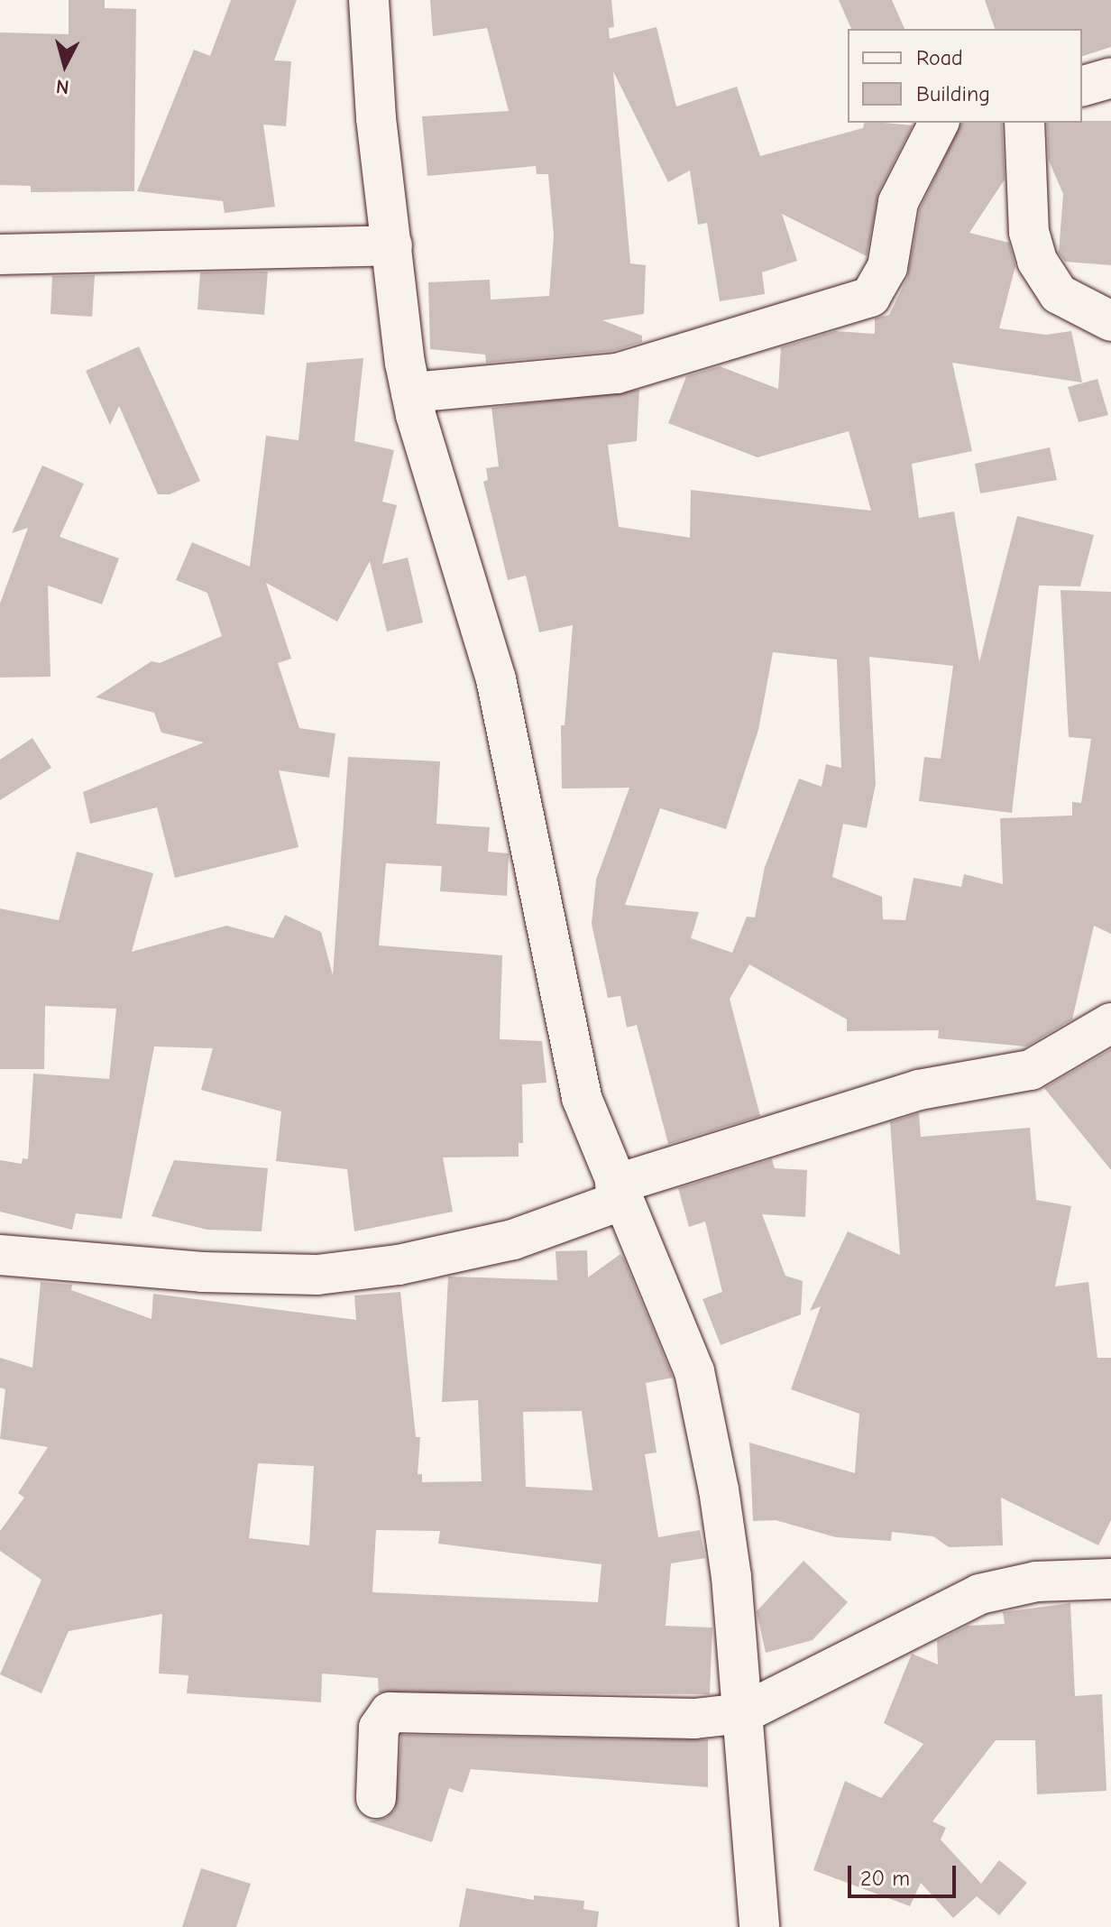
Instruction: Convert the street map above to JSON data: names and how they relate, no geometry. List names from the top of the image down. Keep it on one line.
{"legend":["Road","Building"],"scale_bar":"20 m","north":"bottom"}
